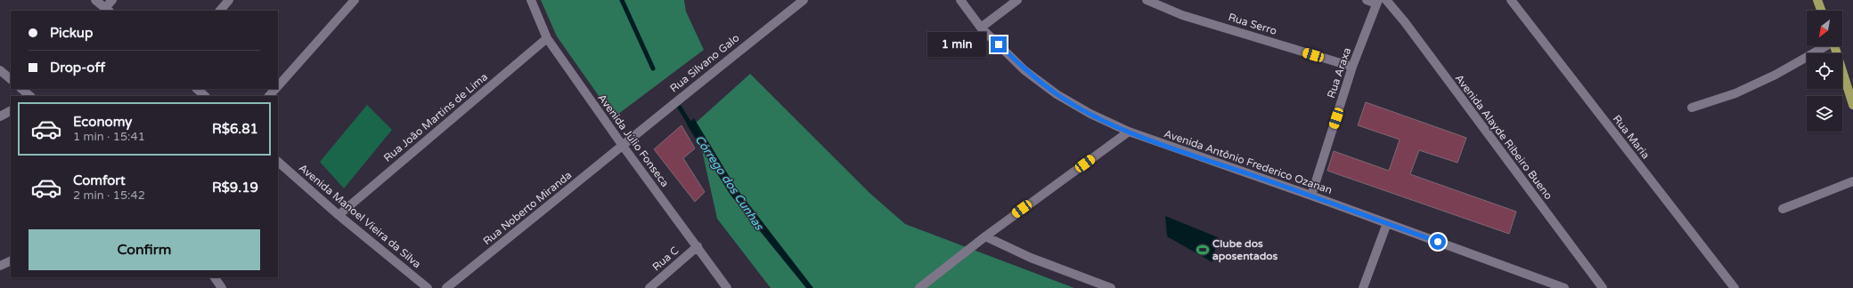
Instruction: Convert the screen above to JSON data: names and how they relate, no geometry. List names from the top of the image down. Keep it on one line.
{"streets":{"street":["Rua Serro","Rua Silvano Galo","Rua Araxa","Rua João Martins de Lima","Avenida Alayde Ribeiro Bueno","Rua Maria","Avenida Júlio Fonseca","Avenida Antônio Frederico Ozanan","Rua Noberto Miranda","Avenida Manoel Vieira da Silva","Rua C"]},"crossings":[["Rua Serro","Rua Araxa"],["Rua Silvano Galo","Avenida Júlio Fonseca"],["Rua Silvano Galo","Rua Noberto Miranda"],["Rua Araxa","Avenida Antônio Frederico Ozanan"],["Rua João Martins de Lima","Avenida Júlio Fonseca"],["Rua João Martins de Lima","Avenida Manoel Vieira da Silva"],["Avenida Júlio Fonseca","Rua Noberto Miranda"],["Avenida Júlio Fonseca","Rua C"]],"water":["Córrego dos Cunhas"],"places":{"sports":["Clube dos aposentados"]},"north":"bottom left","page":{"banner":["Pickup","Drop-off"],"bubble":"1 min","list":[{"name":"Economy","note":"1 min · 15:41","value":"R$6.81"},{"name":"Comfort","note":"2 min · 15:42","value":"R$9.19"}],"buttons":"Confirm"}}
